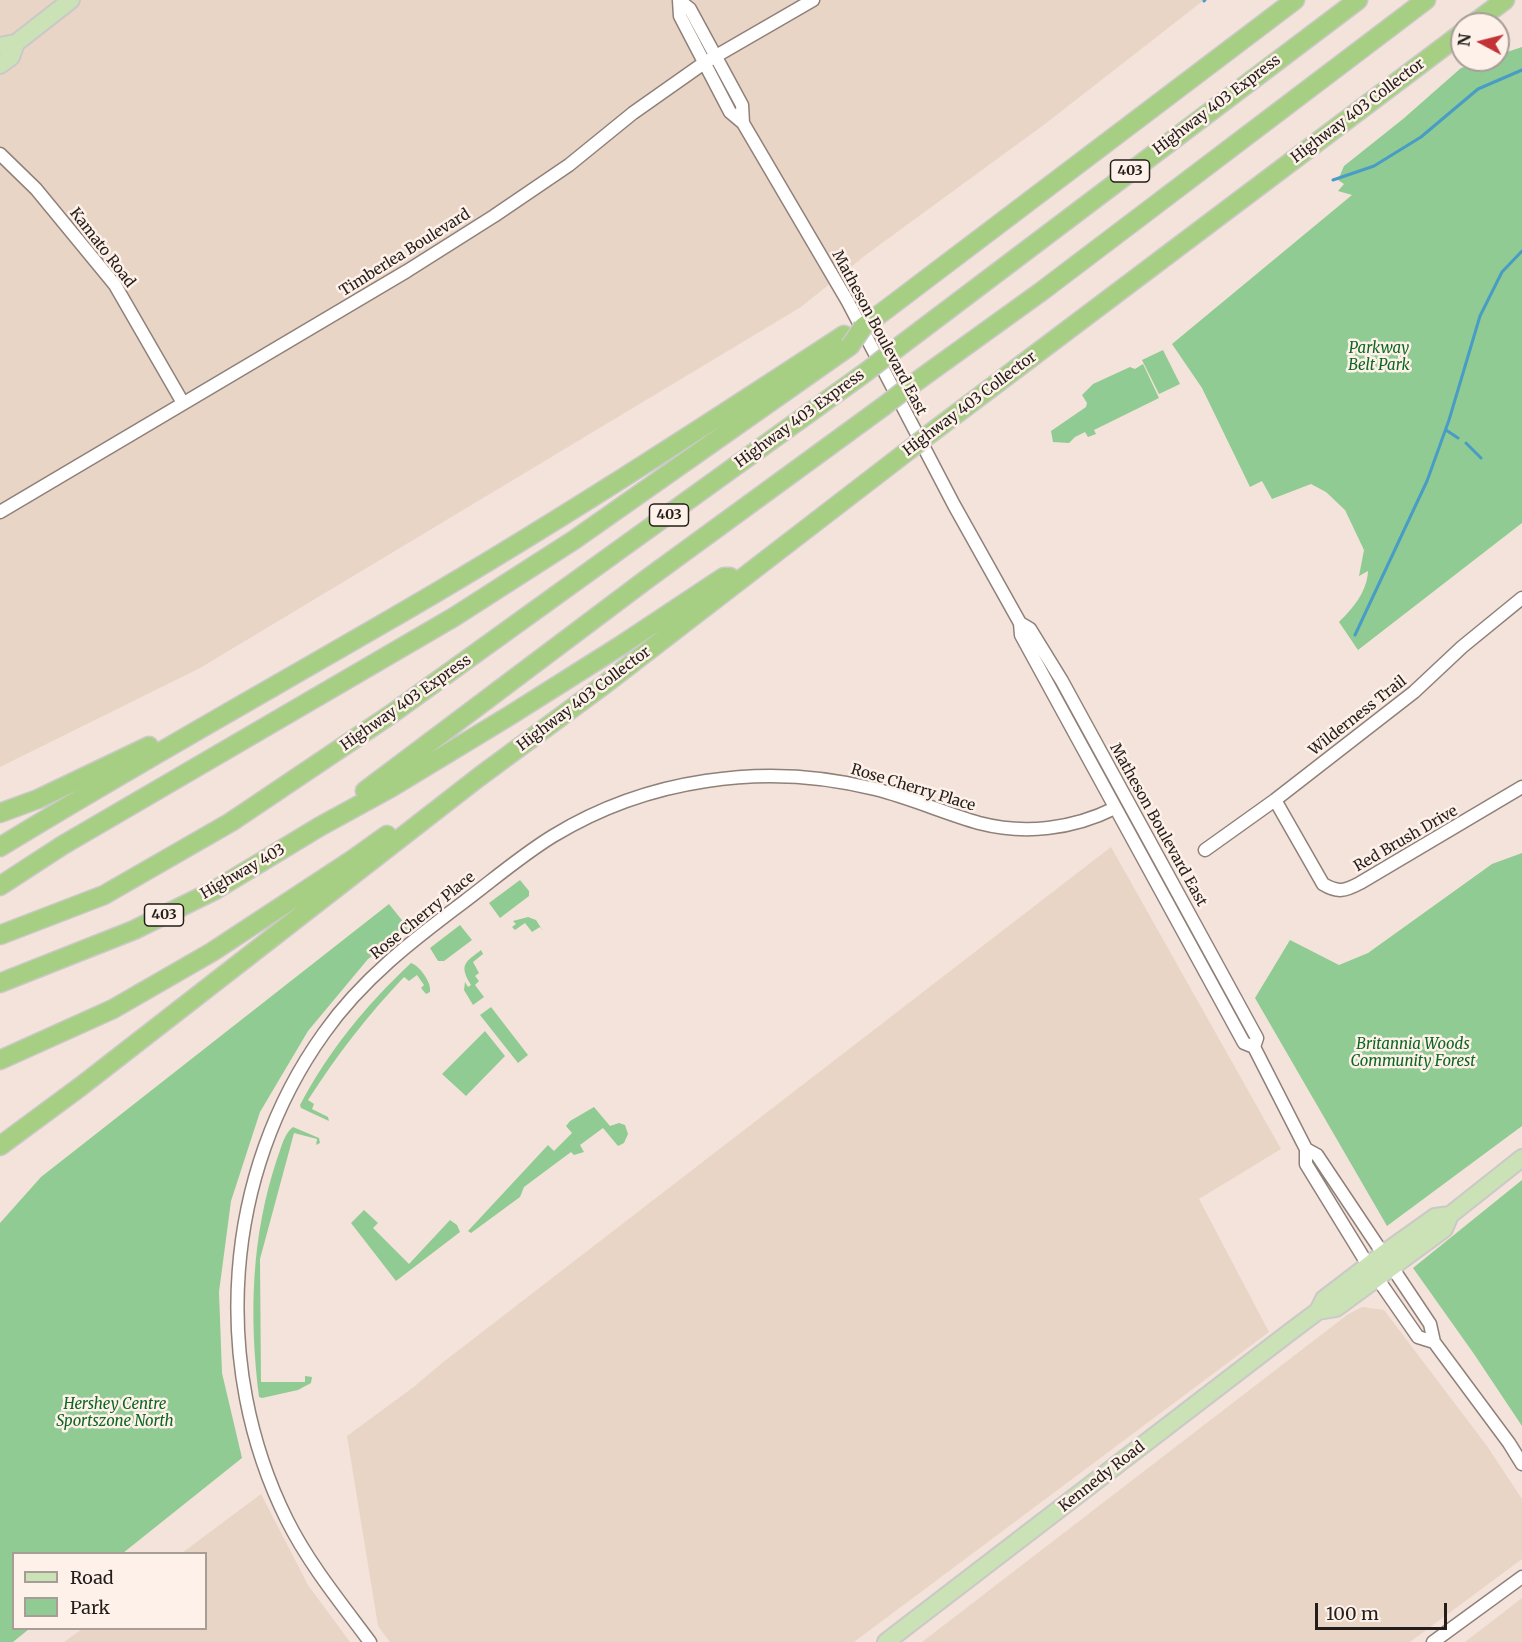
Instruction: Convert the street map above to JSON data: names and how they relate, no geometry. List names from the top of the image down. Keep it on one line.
{"streets":{"highway":["Highway 403 Express","Highway 403 Collector","403","Highway 403"],"main road":["Kennedy Road"],"street":["Kamato Road","Timberlea Boulevard","Matheson Boulevard East","Wilderness Trail","Rose Cherry Place","Red Brush Drive"]},"crossings":[["403","Highway 403"],["Kamato Road","Timberlea Boulevard"],["Timberlea Boulevard","Matheson Boulevard East"],["Matheson Boulevard East","Rose Cherry Place"],["Matheson Boulevard East","Kennedy Road"],["Wilderness Trail","Red Brush Drive"]],"parks":["Parkway Belt Park","Britannia Woods Community Forest","Hershey Centre Sportszone North"],"legend":["Road","Park"],"scale_bar":"100 m","north":"left"}
